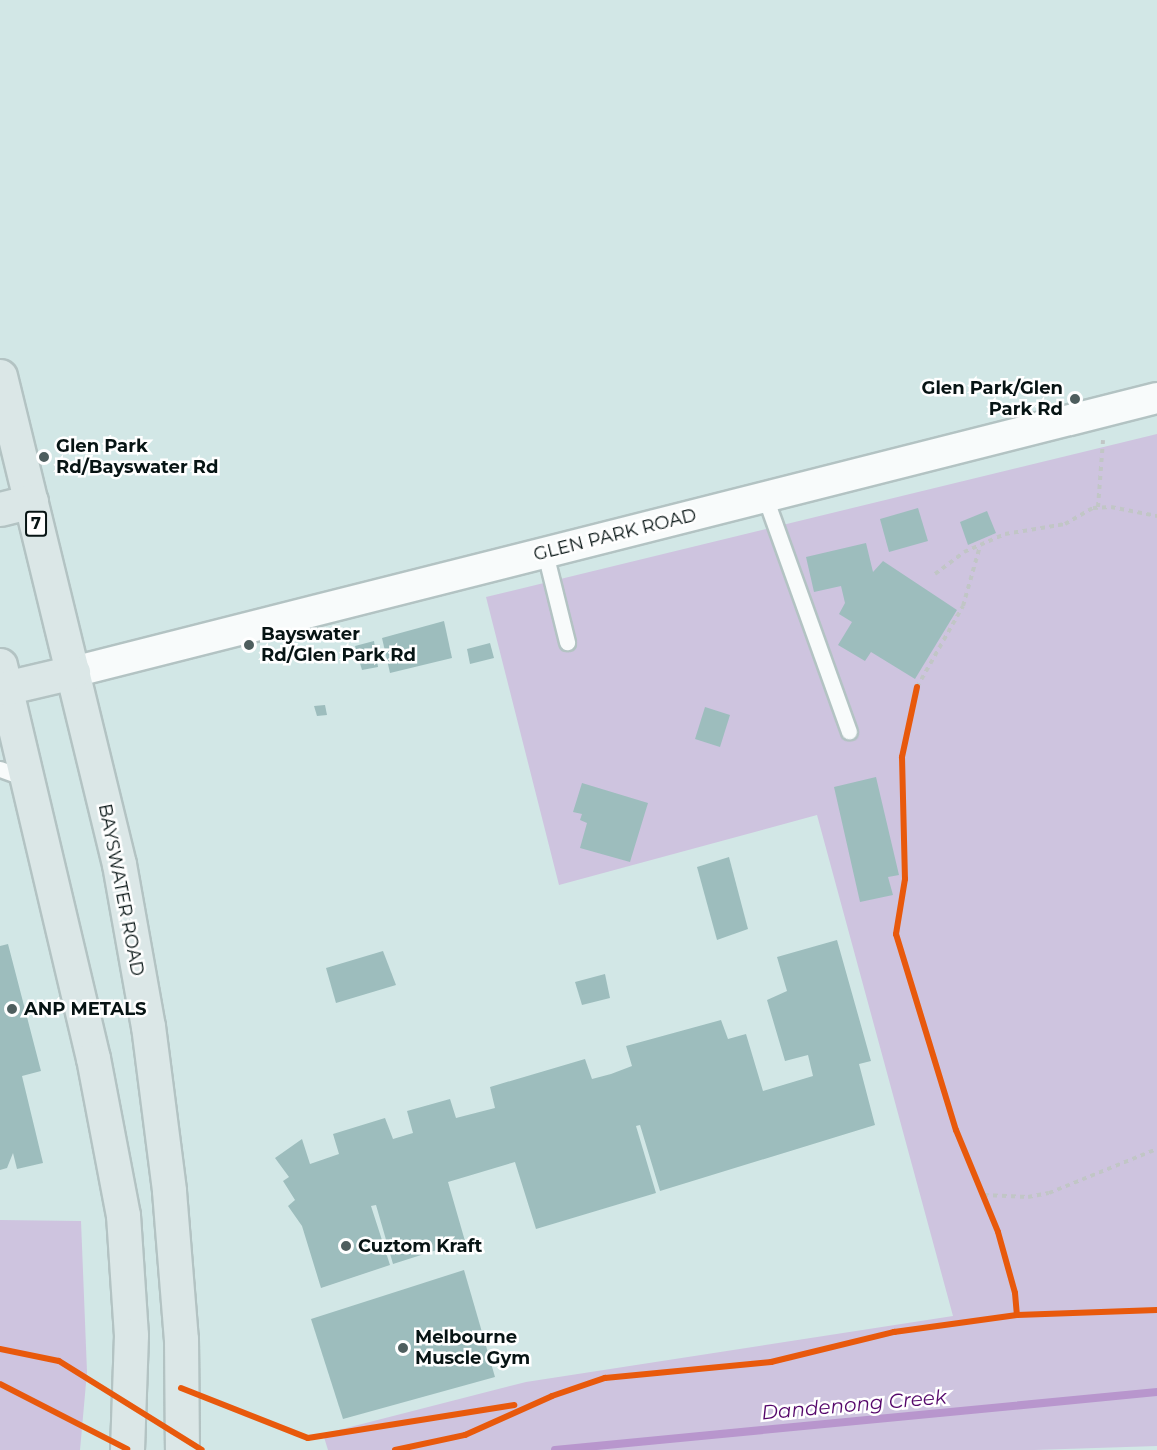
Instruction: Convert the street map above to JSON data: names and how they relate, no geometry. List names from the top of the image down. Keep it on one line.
{"streets":{"main road":["7","BAYSWATER ROAD"],"street":["GLEN PARK ROAD"]},"crossings":[["GLEN PARK ROAD","BAYSWATER ROAD"]],"water":["Dandenong Creek"],"places":["Glen Park/Glen Park Rd","Glen Park Rd/Bayswater Rd","Bayswater Rd/Glen Park Rd","ANP METALS","Cuztom Kraft","Melbourne Muscle Gym"]}
